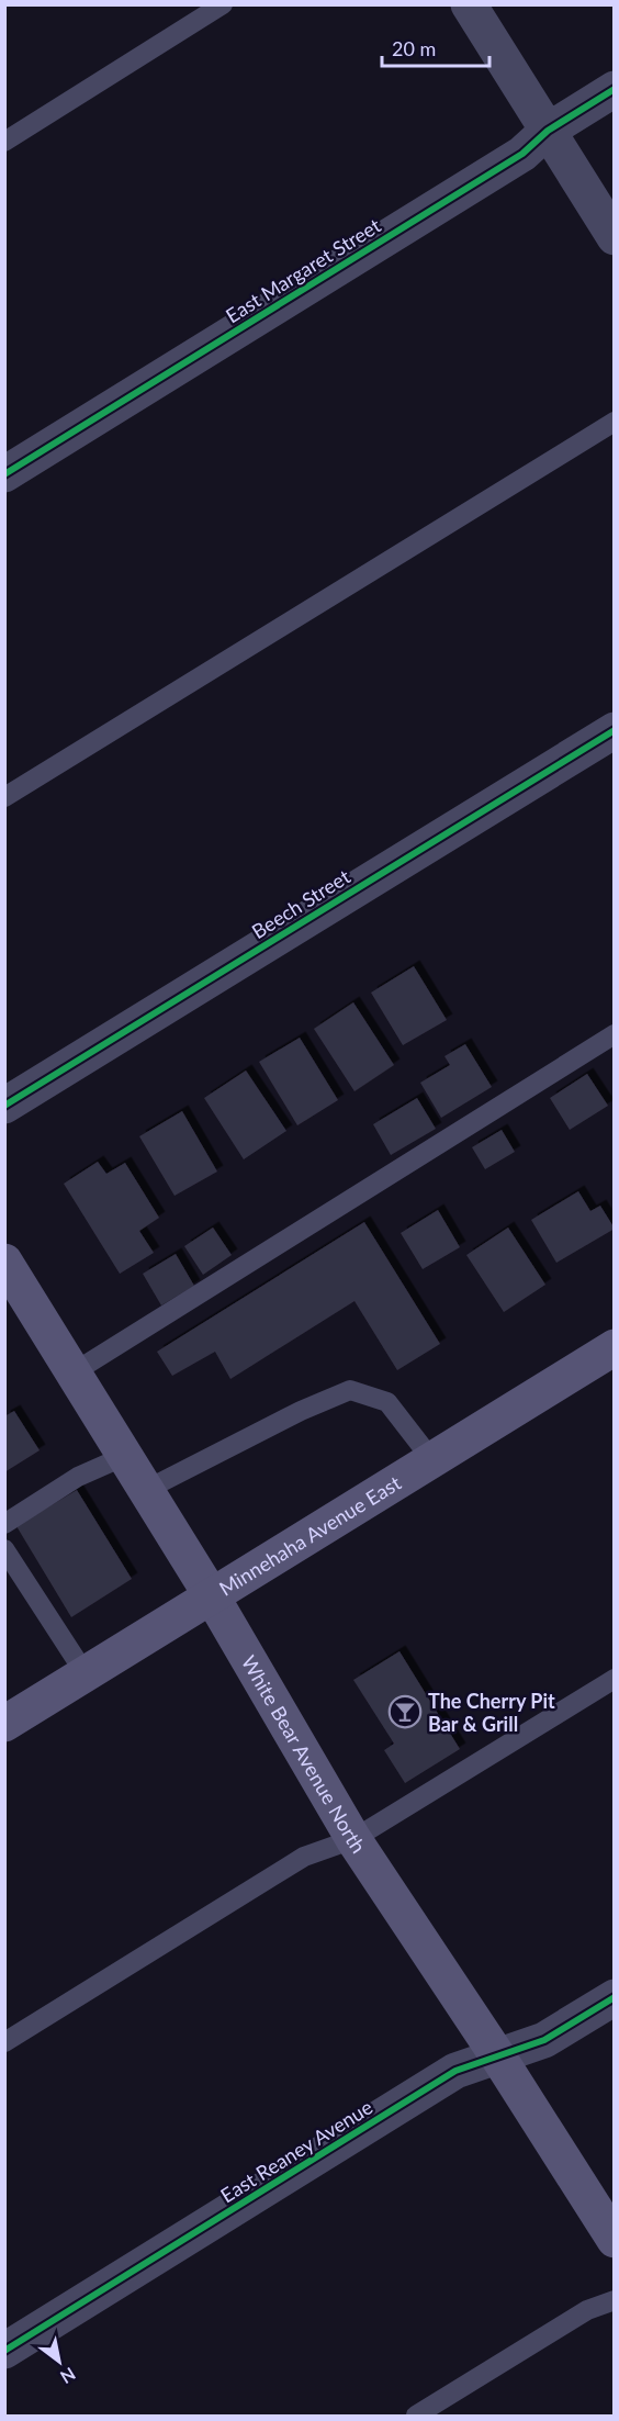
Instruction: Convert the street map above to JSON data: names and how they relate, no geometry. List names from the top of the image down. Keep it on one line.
{"streets":{"main road":["Minnehaha Avenue East","White Bear Avenue North"],"street":["East Margaret Street","Beech Street","East Reaney Avenue"]},"crossings":[["Minnehaha Avenue East","White Bear Avenue North"],["White Bear Avenue North","East Reaney Avenue"]],"places":{"bar":["The Cherry Pit Bar & Grill"]},"scale_bar":"20 m","north":"bottom right"}
